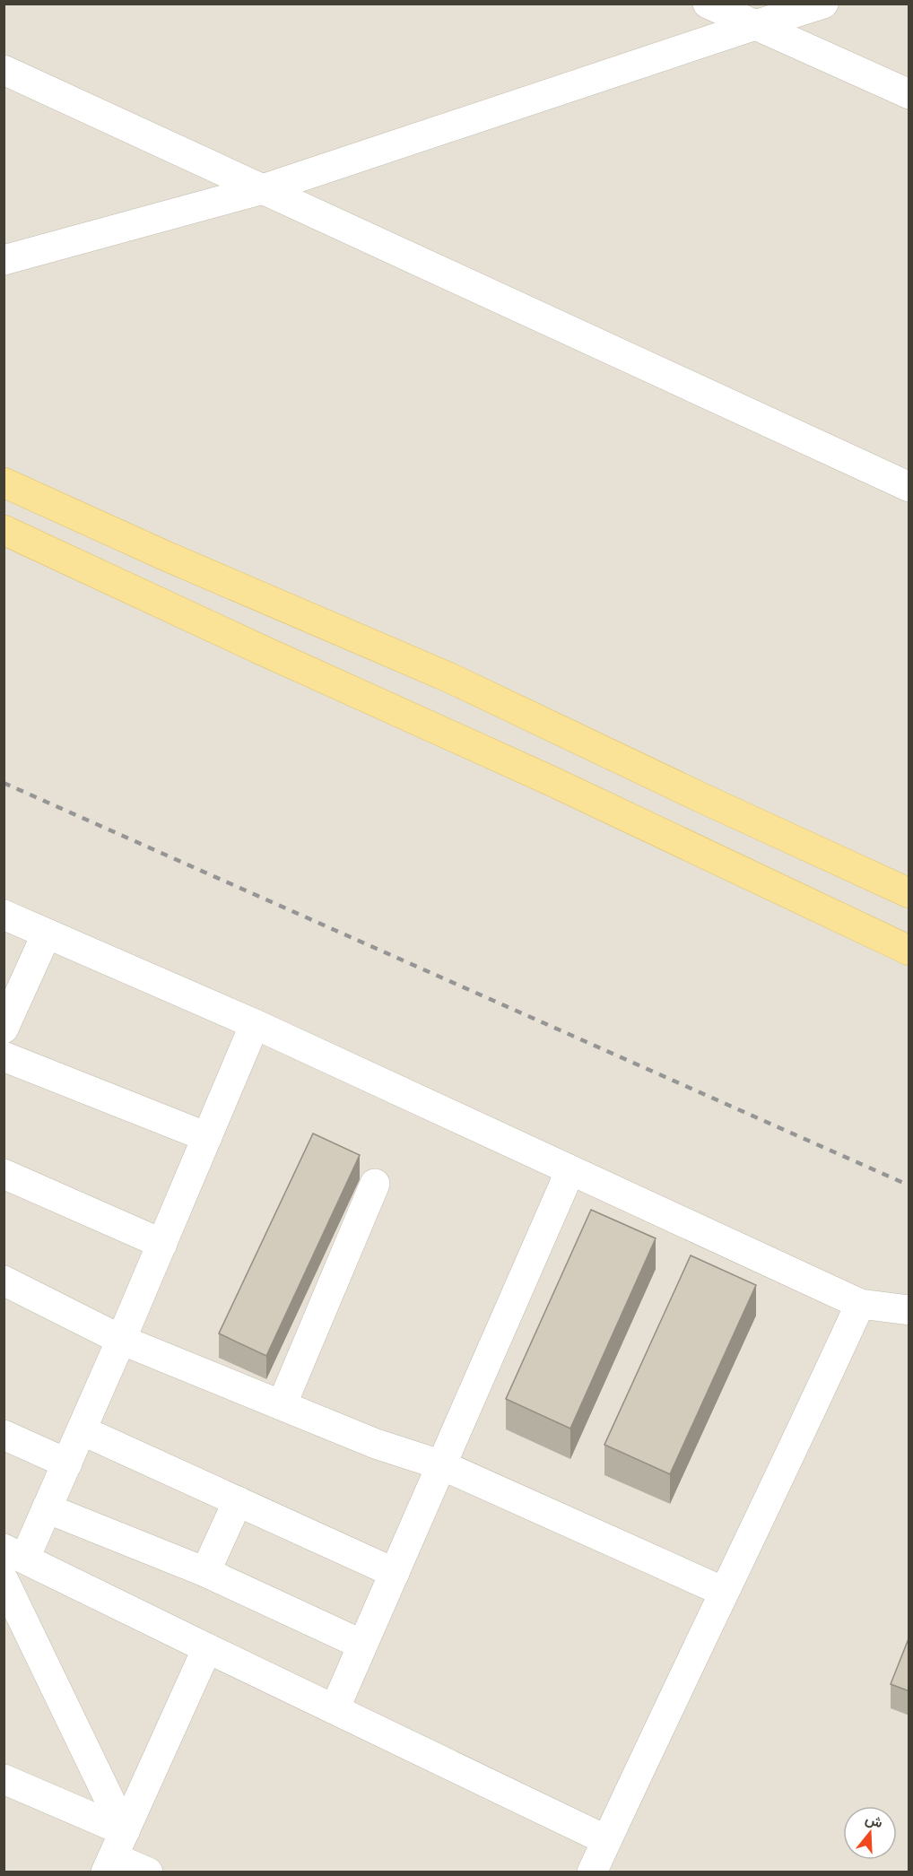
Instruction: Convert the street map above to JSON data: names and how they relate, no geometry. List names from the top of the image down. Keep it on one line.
{"north":"top"}
